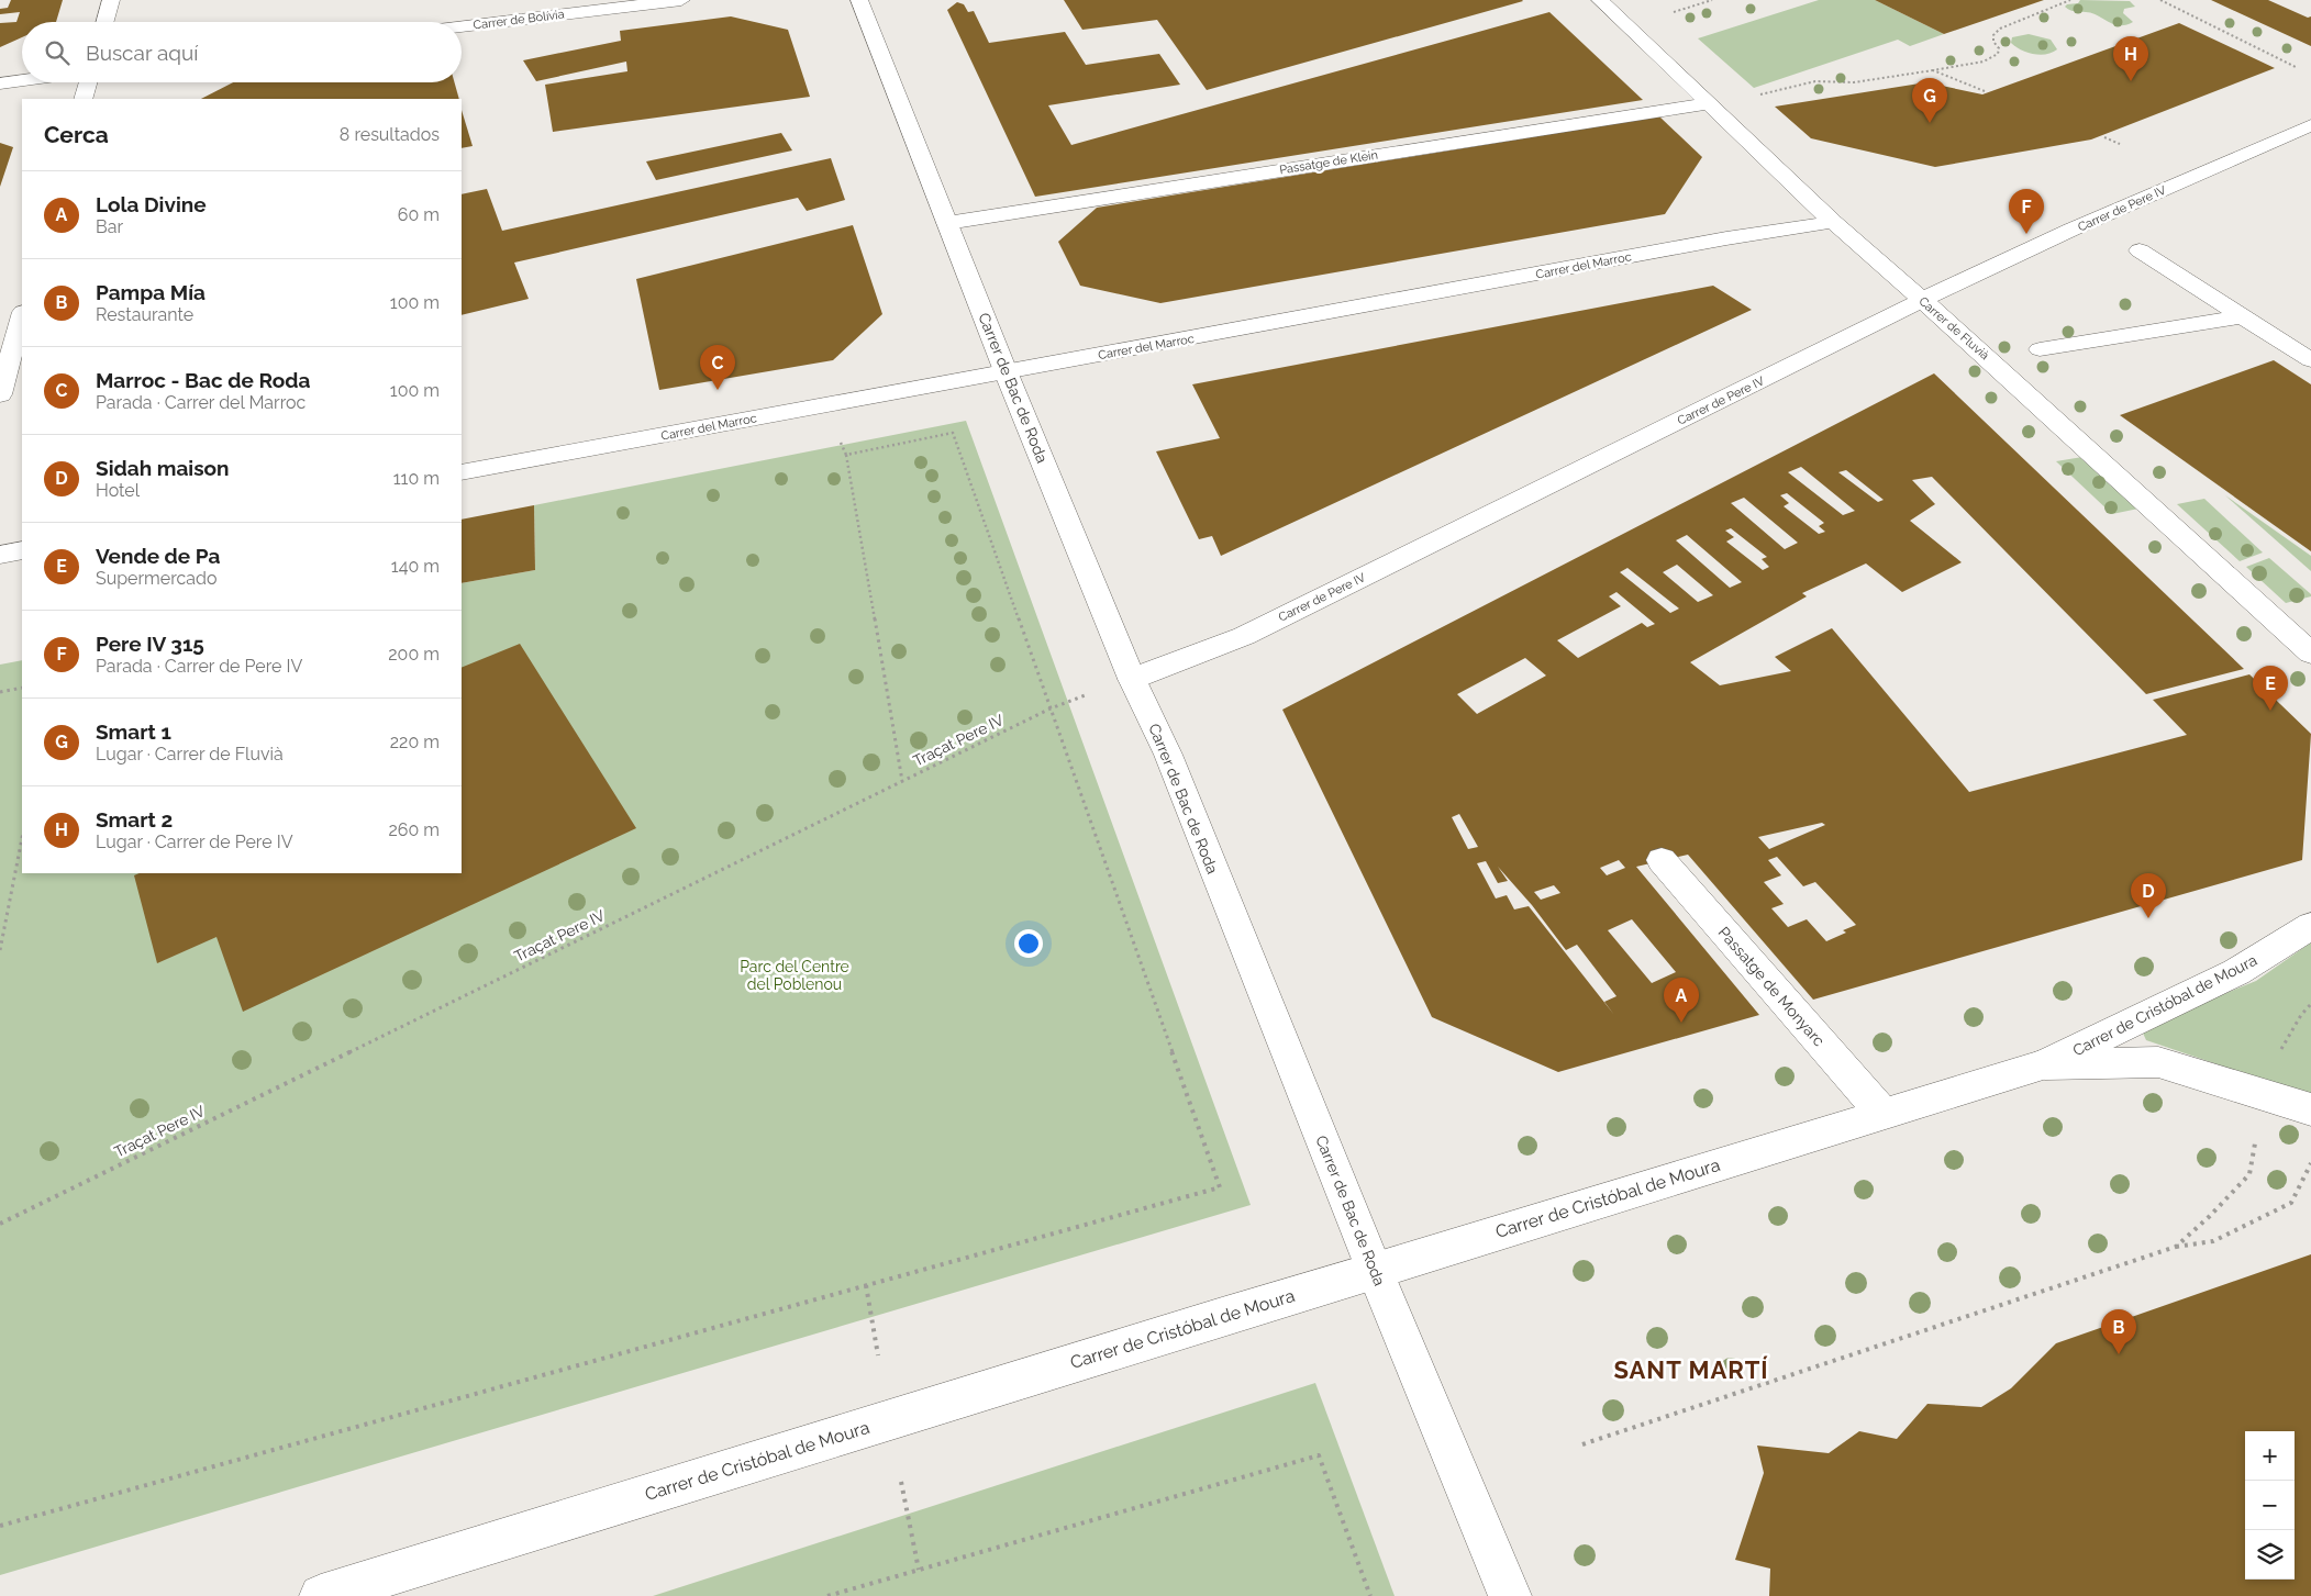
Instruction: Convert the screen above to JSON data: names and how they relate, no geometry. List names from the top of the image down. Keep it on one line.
{"streets":{"street":["Carrer de Bolívia","Passatge de Klein","Carrer de Pere IV","Carrer del Marroc","Carrer de Fluvià","Carrer de Bac de Roda","Passatge de Monyarc","Carrer de Cristóbal de Moura"],"path":["Traçat Pere IV"]},"crossings":[["Passatge de Klein","Carrer de Fluvià"],["Passatge de Klein","Carrer de Bac de Roda"],["Carrer de Pere IV","Carrer de Fluvià"],["Carrer de Pere IV","Carrer de Bac de Roda"],["Carrer de Pere IV","Traçat Pere IV"],["Carrer del Marroc","Carrer de Fluvià"],["Carrer del Marroc","Carrer de Bac de Roda"],["Carrer de Bac de Roda","Traçat Pere IV"],["Carrer de Bac de Roda","Carrer de Cristóbal de Moura"],["Passatge de Monyarc","Carrer de Cristóbal de Moura"]],"districts":["SANT MARTÍ"],"parks":["Parc del Centre del Poblenou"],"page":{"search":"Buscar aquí","pins":["H","G","F","C","E","D","A","B"],"heading":["Cerca","8 resultados"],"list":[{"mark":"A","name":"Lola Divine","note":"Bar","value":"60 m"},{"mark":"B","name":"Pampa Mía","note":"Restaurante","value":"100 m"},{"mark":"C","name":"Marroc - Bac de Roda","note":"Parada · Carrer del Marroc","value":"100 m"},{"mark":"D","name":"Sidah maison","note":"Hotel","value":"110 m"},{"mark":"E","name":"Vende de Pa","note":"Supermercado","value":"140 m"},{"mark":"F","name":"Pere IV 315","note":"Parada · Carrer de Pere IV","value":"200 m"},{"mark":"G","name":"Smart 1","note":"Lugar · Carrer de Fluvià","value":"220 m"},{"mark":"H","name":"Smart 2","note":"Lugar · Carrer de Pere IV","value":"260 m"}],"map_buttons":["+","−"]}}
